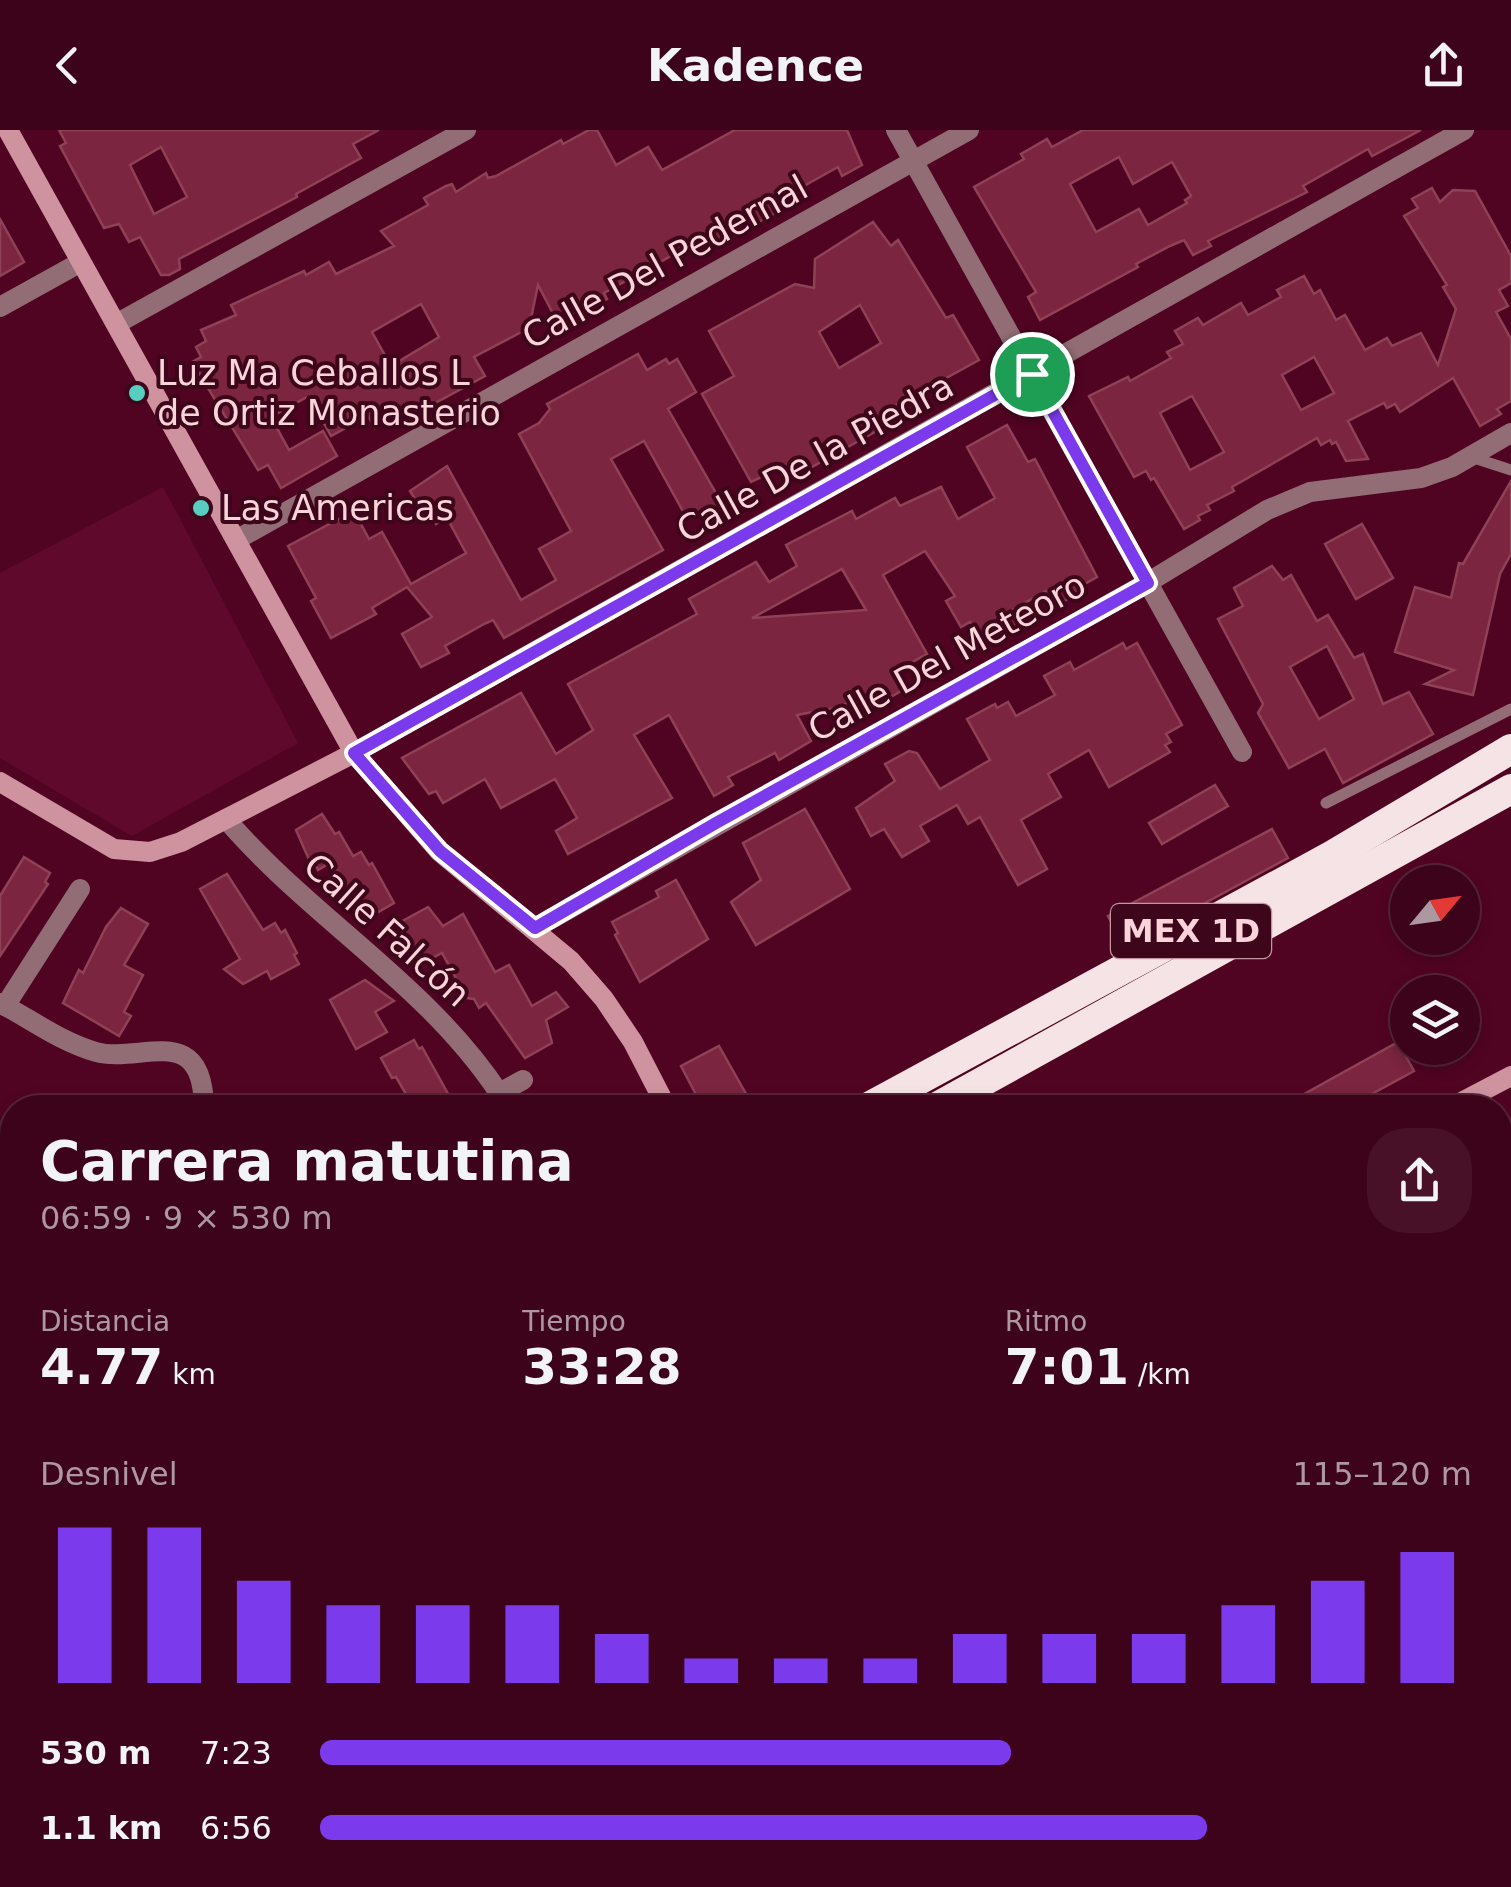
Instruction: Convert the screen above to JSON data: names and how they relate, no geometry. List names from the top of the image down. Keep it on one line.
{"streets":{"highway":["MEX 1D"],"street":["Calle Del Pedernal","Calle De la Piedra","Calle Del Meteoro","Calle Falcón"]},"places":["Luz Ma Ceballos L de Ortiz Monasterio","Las Americas"],"north":"top right","page":{"header":"Kadence","heading":["Carrera matutina","06:59 · 9 × 530 m"],"stats":[["Distancia","4.77 km"],["Tiempo","33:28"],["Ritmo","7:01 /km"]],"chart":["Desnivel","115–120 m"],"list":[{"name":"530 m","note":"7:23"},{"name":"1.1 km","note":"6:56"}]}}
